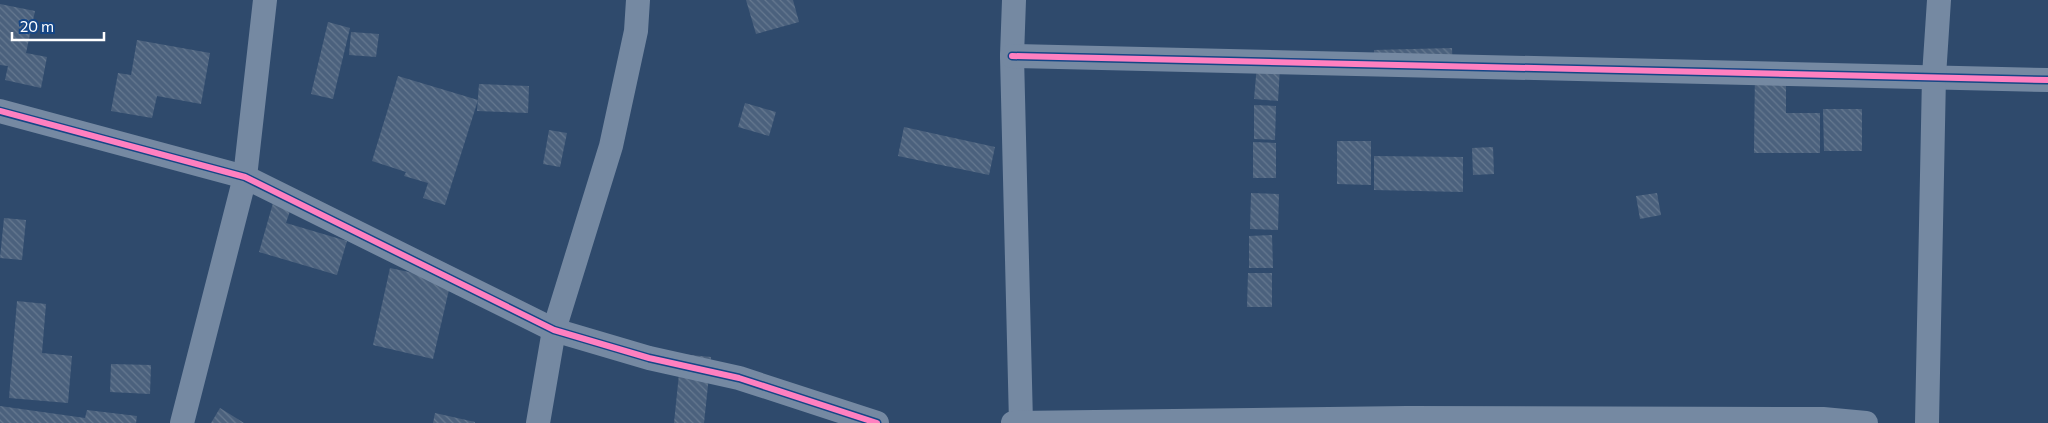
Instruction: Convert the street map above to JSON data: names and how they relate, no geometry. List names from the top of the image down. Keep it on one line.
{"scale_bar":"20 m"}
